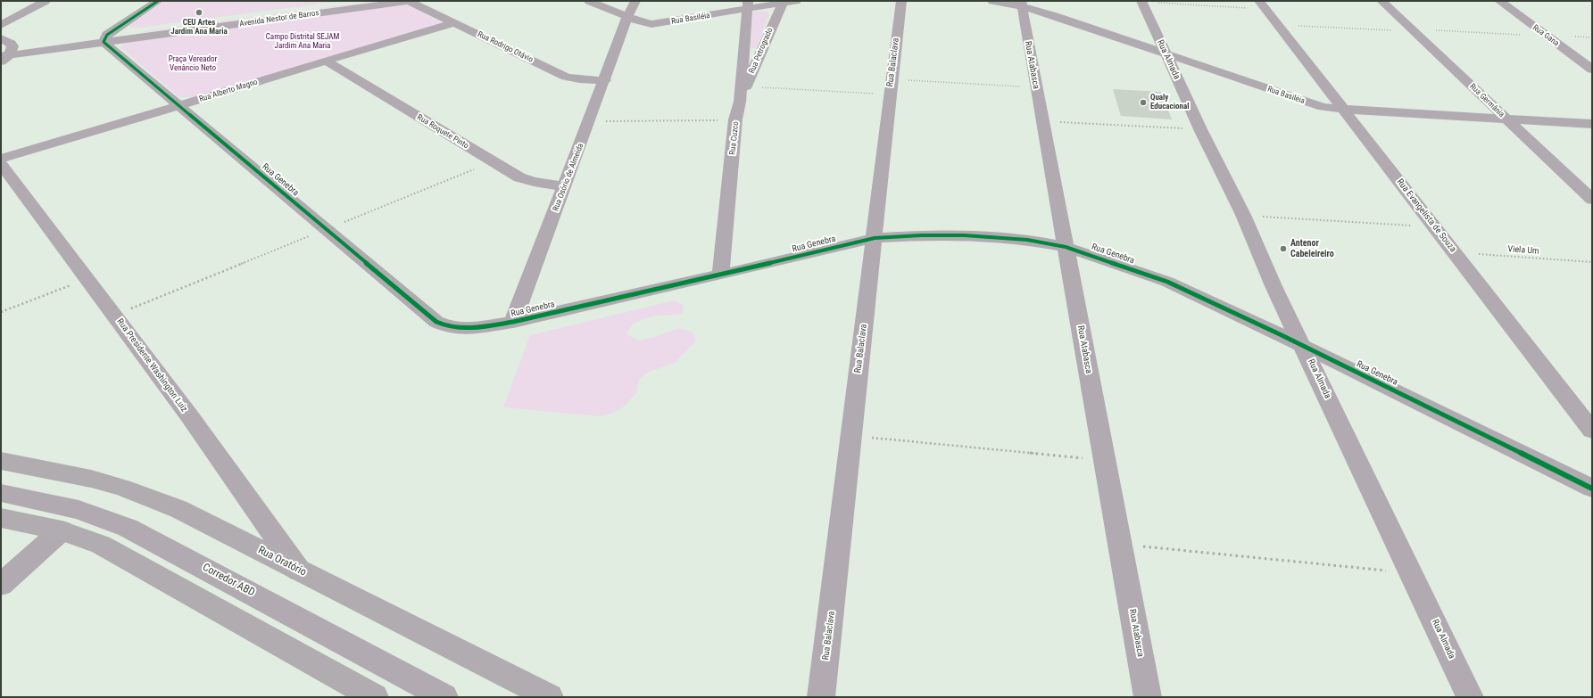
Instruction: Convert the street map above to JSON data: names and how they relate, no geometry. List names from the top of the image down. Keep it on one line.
{"streets":{"main road":["Rua Oratório"],"street":["Avenida Nestor de Barros","Rua Basiléia","Rua Gana","Rua Rodrigo Otávio","Rua Petrogrado","Rua Almada","Rua Balaclava","Rua Atabasca","Rua Alberto Magno","Rua Germânia","Rua Roquete Pinto","Rua Cuzco","Rua Osório de Almeida","Rua Genebra","Rua Evangelista de Souza","Rua Presidente Washington Luiz","Corredor ABD"],"path":["Viela Um"]},"crossings":[["Avenida Nestor de Barros","Rua Rodrigo Otávio"],["Avenida Nestor de Barros","Rua Genebra"],["Rua Basiléia","Rua Petrogrado"],["Rua Basiléia","Rua Almada"],["Rua Basiléia","Rua Atabasca"],["Rua Basiléia","Rua Germânia"],["Rua Basiléia","Rua Cuzco"],["Rua Basiléia","Rua Osório de Almeida"],["Rua Basiléia","Rua Evangelista de Souza"],["Rua Rodrigo Otávio","Rua Alberto Magno"],["Rua Rodrigo Otávio","Rua Osório de Almeida"],["Rua Petrogrado","Rua Cuzco"],["Rua Almada","Rua Genebra"],["Rua Balaclava","Rua Genebra"],["Rua Atabasca","Rua Genebra"],["Rua Alberto Magno","Rua Roquete Pinto"],["Rua Alberto Magno","Rua Genebra"],["Rua Roquete Pinto","Rua Osório de Almeida"],["Rua Cuzco","Rua Genebra"],["Rua Osório de Almeida","Rua Genebra"],["Rua Evangelista de Souza","Viela Um"],["Rua Presidente Washington Luiz","Rua Oratório"]],"parks":["Campo Distrital SEJAM Jardim Ana Maria","Praça Vereador Venâncio Neto"],"places":["CEU Artes Jardim Ana Maria","Qualy Educacional","Antenor Cabeleireiro"]}
